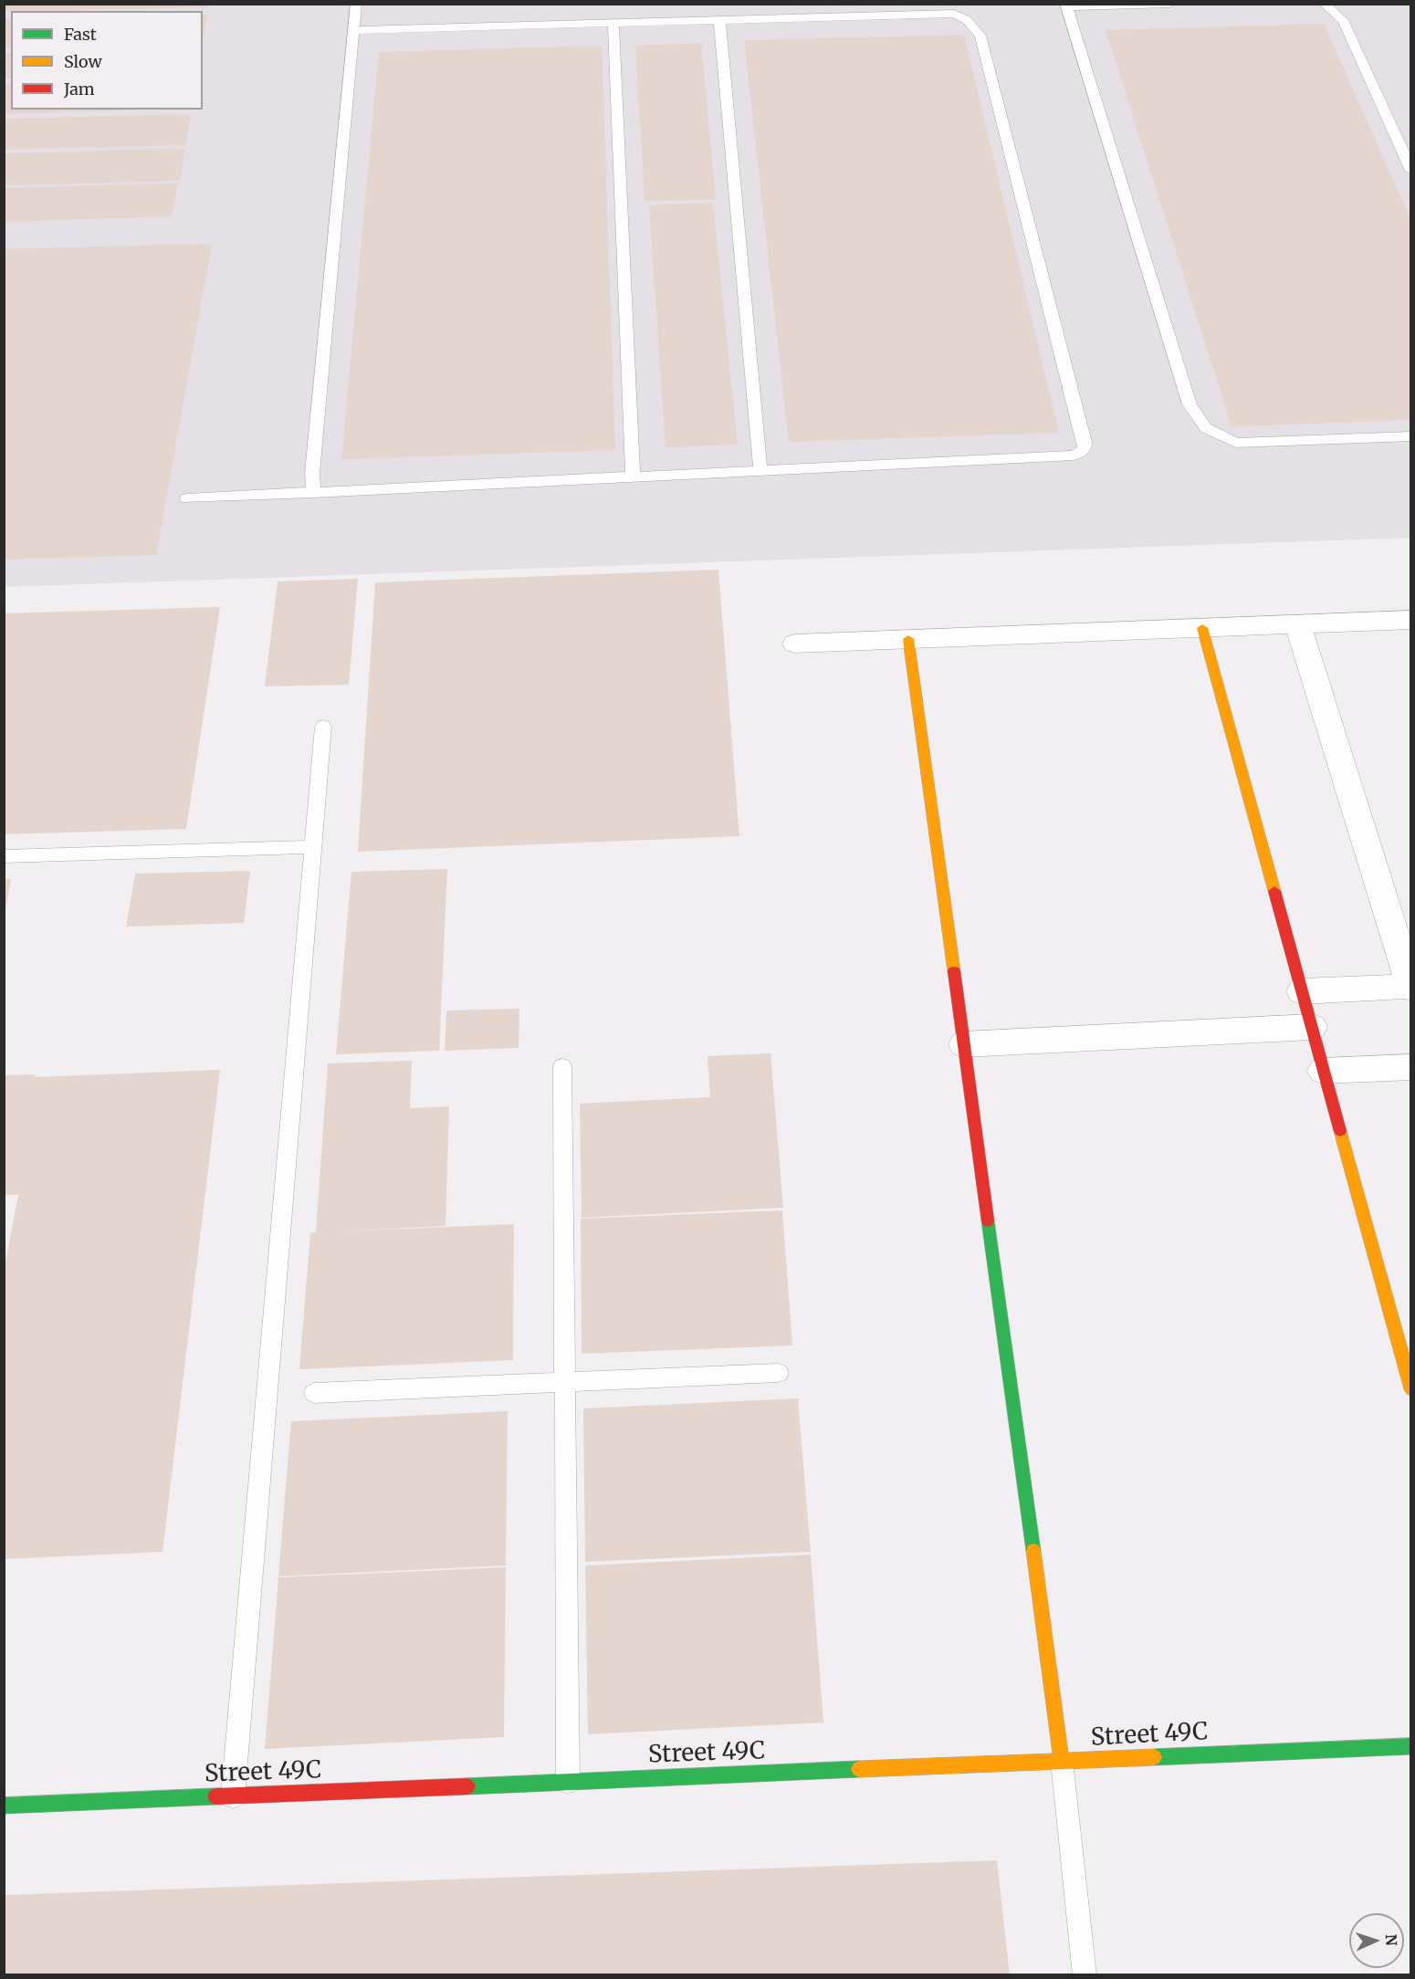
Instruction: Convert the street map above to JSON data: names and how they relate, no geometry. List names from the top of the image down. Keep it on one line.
{"streets":{"street":["Street 49C"]},"legend":["Fast","Slow","Jam"],"north":"right"}
